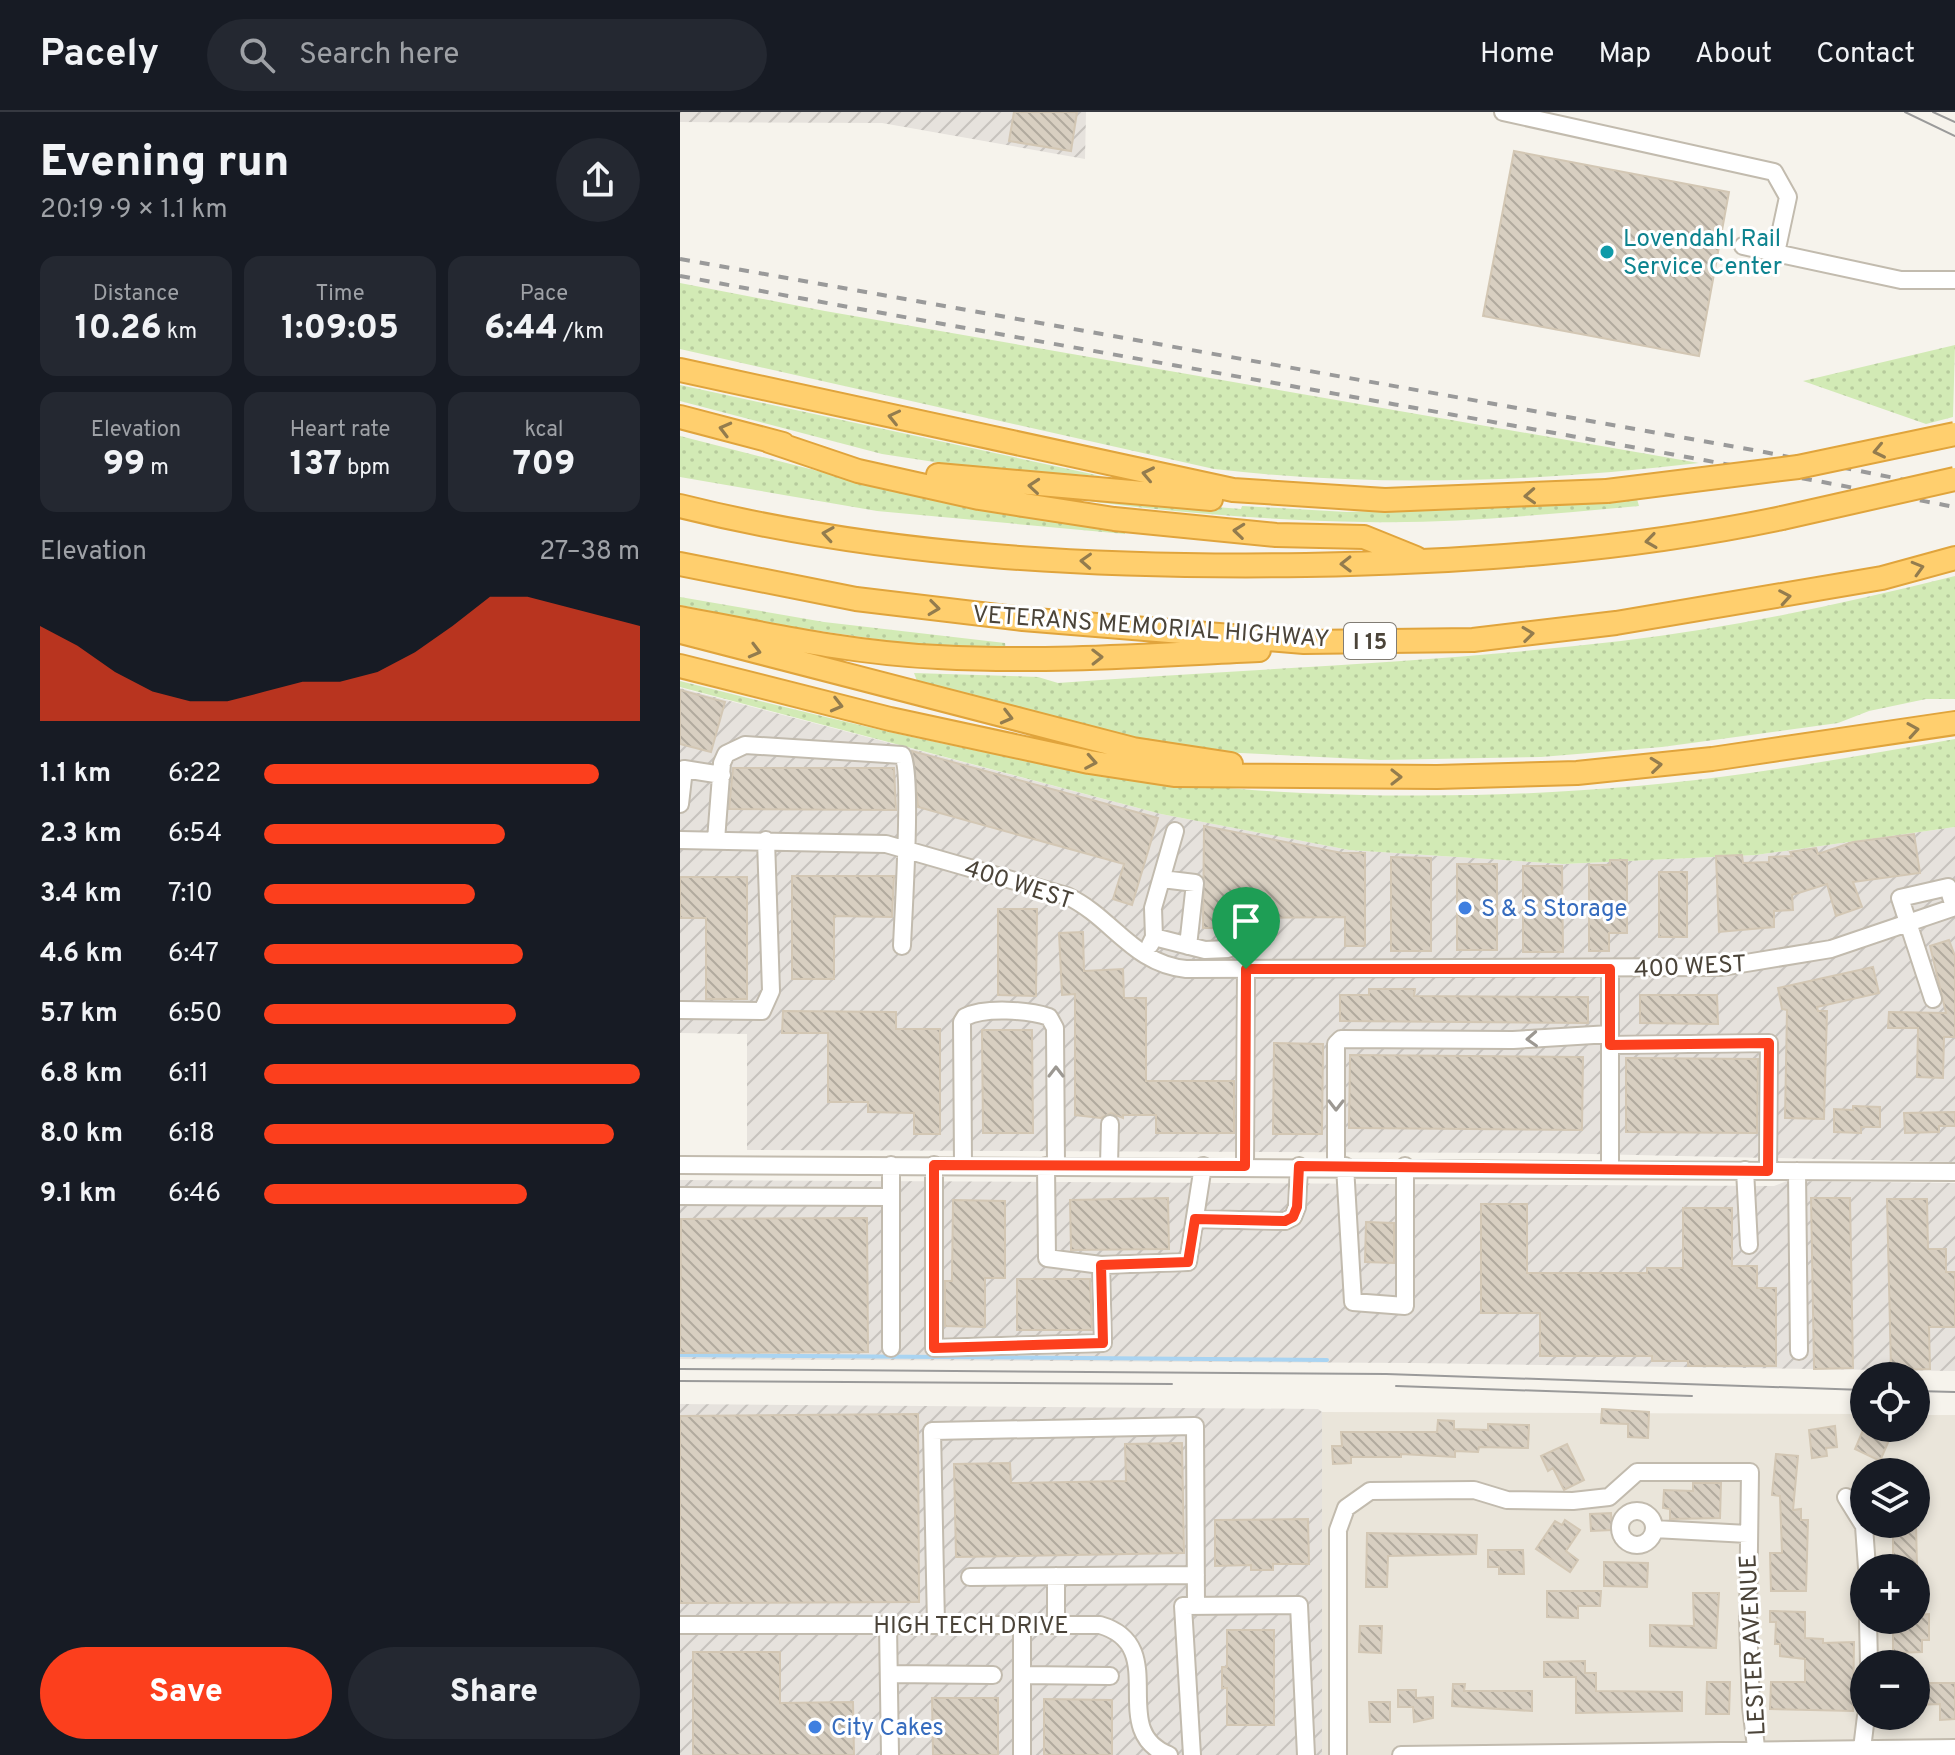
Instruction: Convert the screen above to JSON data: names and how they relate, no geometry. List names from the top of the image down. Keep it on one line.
{"streets":{"highway":["VETERANS MEMORIAL HIGHWAY","I 15"],"street":["400 WEST","HIGH TECH DRIVE","LESTER AVENUE"]},"places":["Lovendahl Rail Service Center","S & S Storage","City Cakes"],"page":{"header":"Pacely","search":"Search here","nav":["Home","Map","About","Contact"],"heading":["Evening run","20:19 · 9 × 1.1 km"],"stats":[["Distance","10.26 km"],["Time","1:09:05"],["Pace","6:44 /km"],["Elevation","99 m"],["Heart rate","137 bpm"],["kcal","709"]],"chart":["Elevation","27–38 m"],"list":[{"name":"1.1 km","note":"6:22"},{"name":"2.3 km","note":"6:54"},{"name":"3.4 km","note":"7:10"},{"name":"4.6 km","note":"6:47"},{"name":"5.7 km","note":"6:50"},{"name":"6.8 km","note":"6:11"},{"name":"8.0 km","note":"6:18"},{"name":"9.1 km","note":"6:46"}],"map_buttons":["+","−"],"buttons":["Save","Share"]}}
